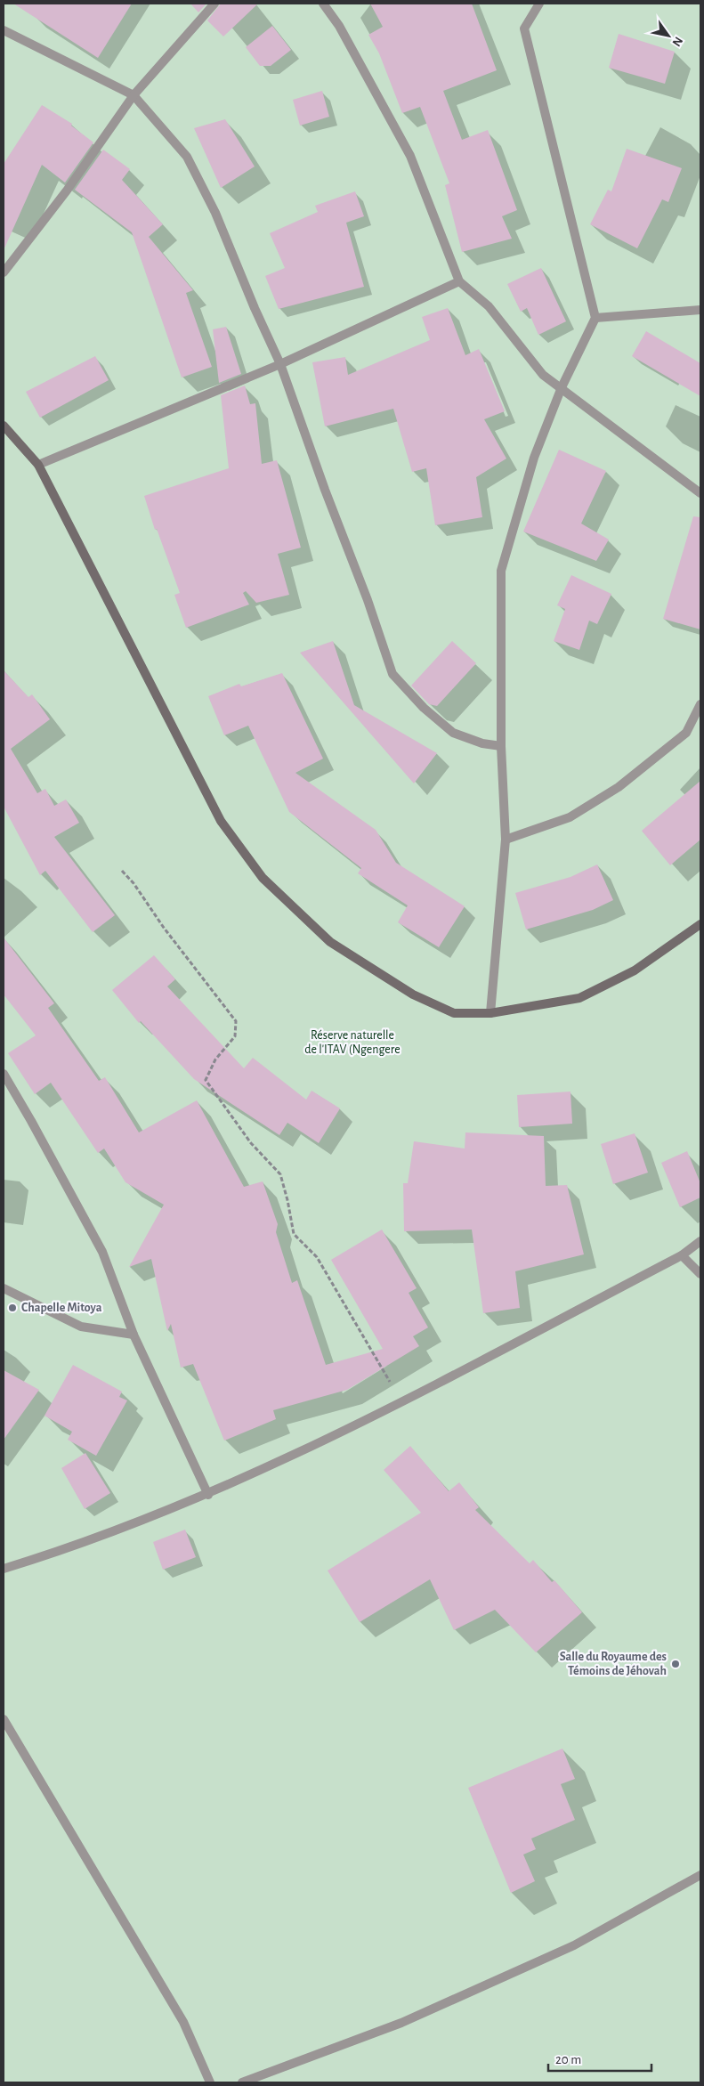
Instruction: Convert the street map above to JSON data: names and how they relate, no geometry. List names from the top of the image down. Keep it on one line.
{"parks":["Réserve naturelle de l'ITAV (Ngengere"],"places":["Chapelle Mitoya","Salle du Royaume des Témoins de Jéhovah"],"scale_bar":"20 m","north":"bottom right"}
